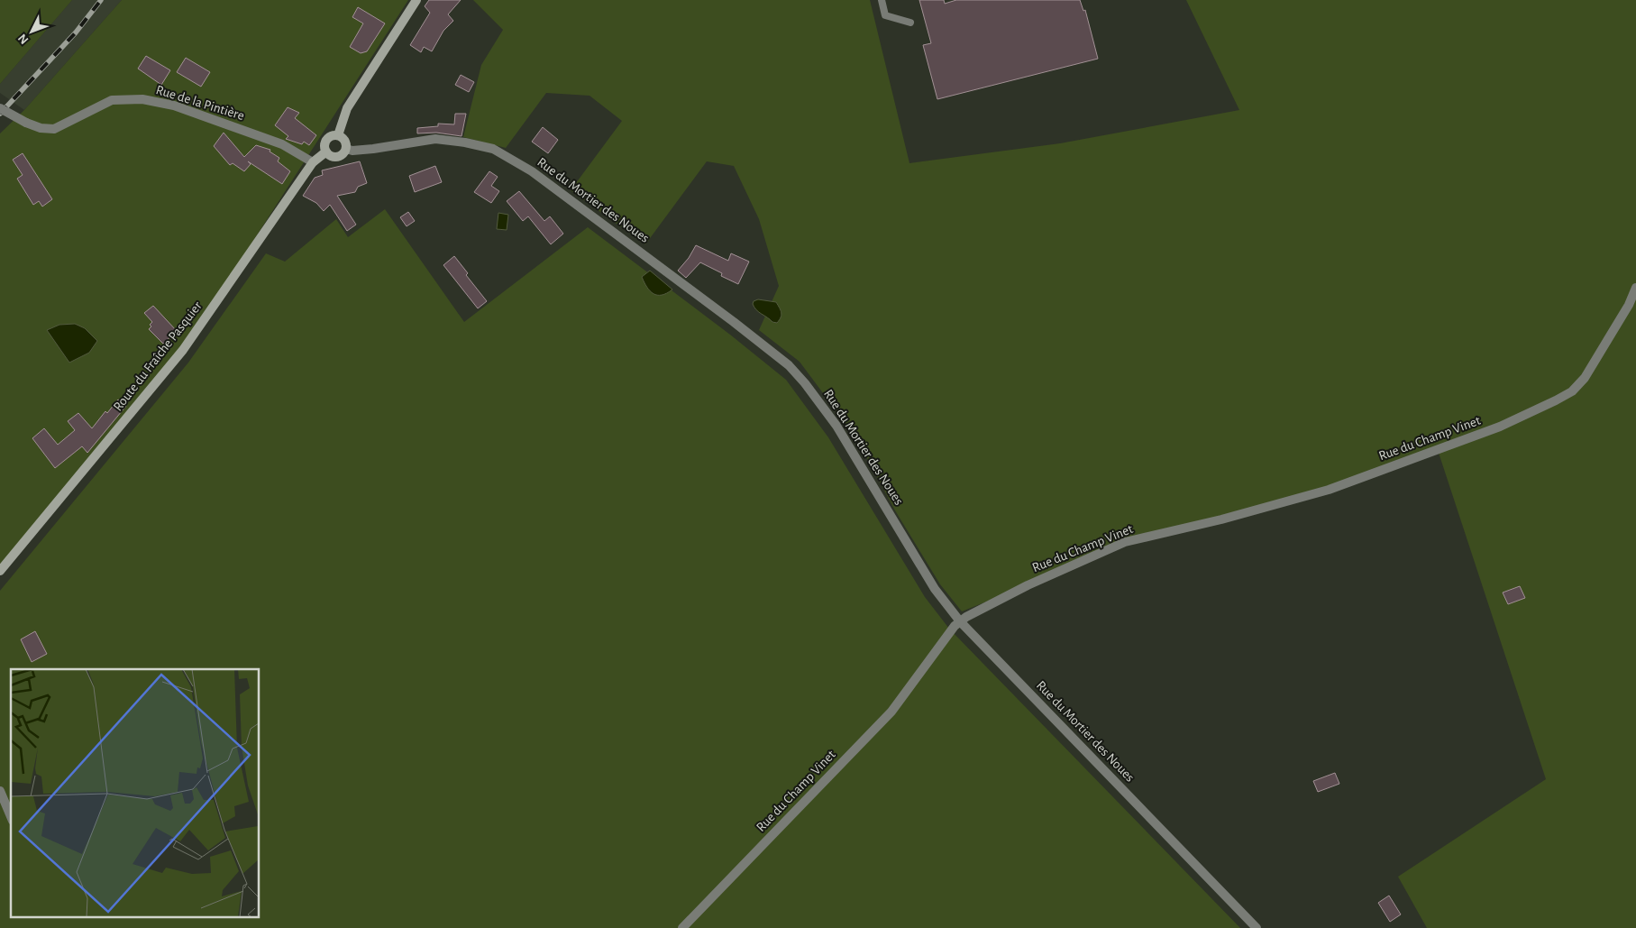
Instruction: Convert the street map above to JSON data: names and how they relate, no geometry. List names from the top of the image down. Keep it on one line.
{"streets":{"main road":["Route du Fraîche Pasquier"],"street":["Rue de la Pintière","Rue du Mortier des Noues","Rue du Champ Vinet"]},"crossings":[["Rue de la Pintière","Route du Fraîche Pasquier"],["Rue du Mortier des Noues","Route du Fraîche Pasquier"],["Rue du Mortier des Noues","Rue du Champ Vinet"]],"north":"bottom left"}
